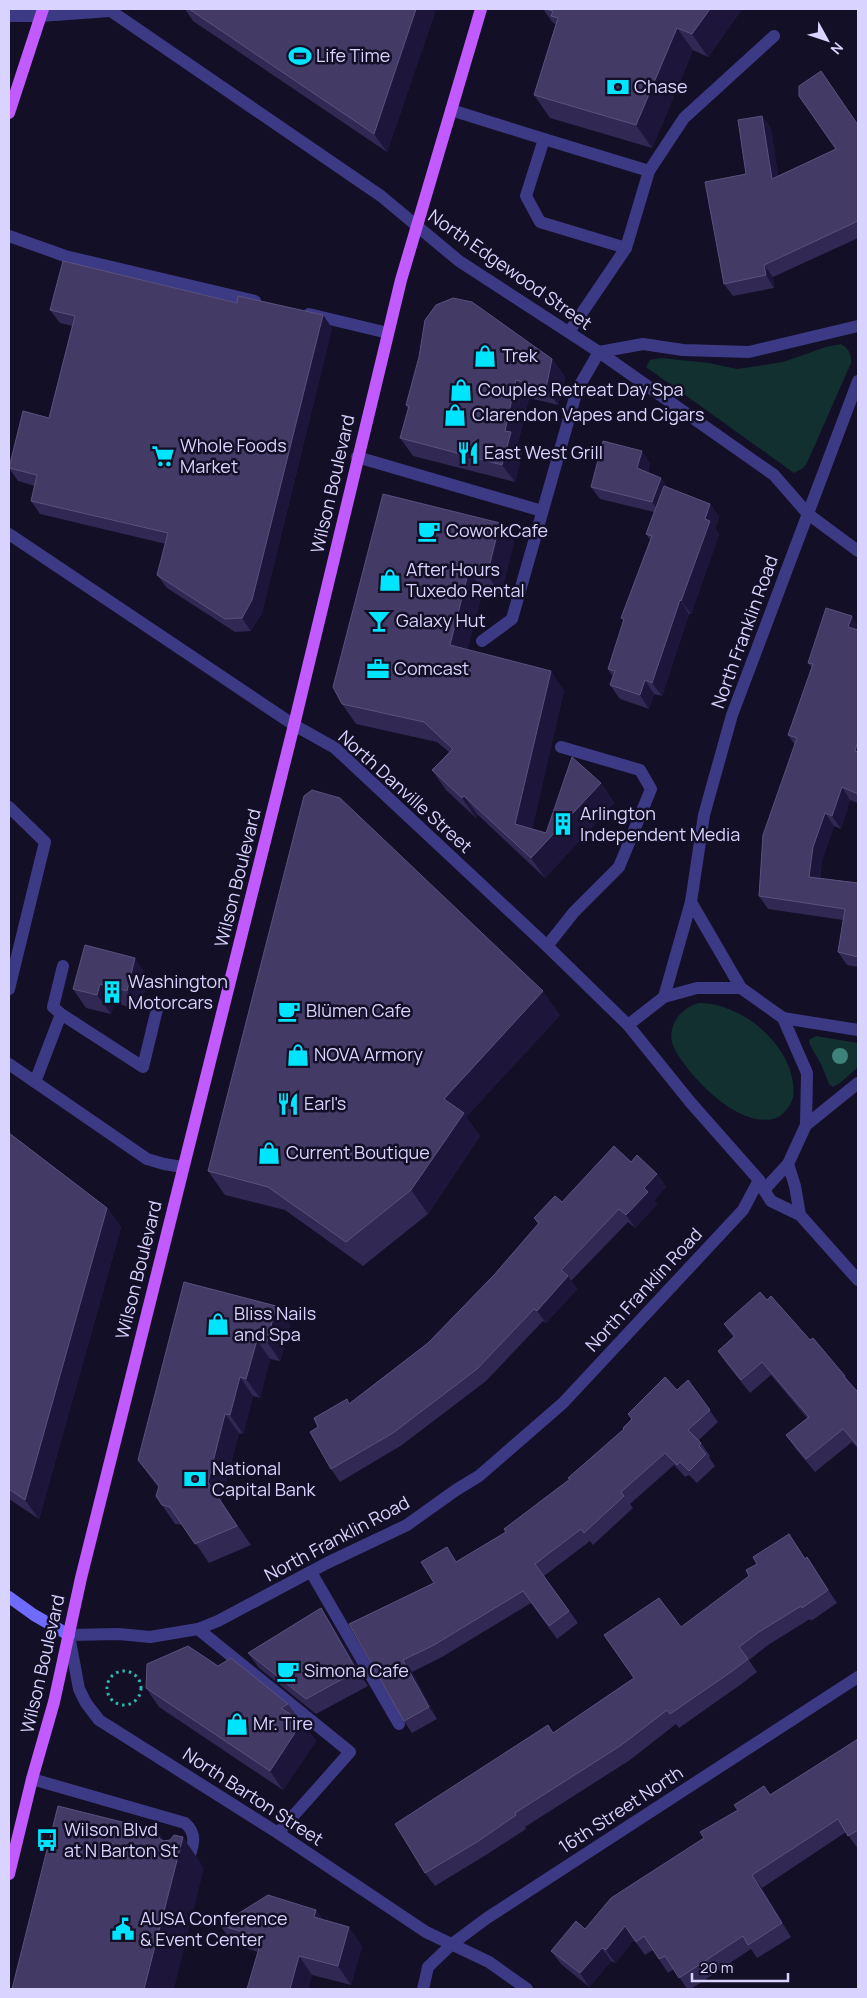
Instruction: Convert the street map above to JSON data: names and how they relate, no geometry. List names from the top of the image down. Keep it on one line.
{"streets":{"main road":["Wilson Boulevard"],"street":["North Edgewood Street","North Franklin Road","North Danville Street","North Barton Street","16th Street North"]},"crossings":[["North Edgewood Street","Wilson Boulevard"],["North Edgewood Street","North Franklin Road"],["Wilson Boulevard","North Franklin Road"],["Wilson Boulevard","North Danville Street"],["Wilson Boulevard","North Barton Street"],["North Franklin Road","North Danville Street"],["North Franklin Road","North Barton Street"],["North Barton Street","16th Street North"]],"places":{"sports":["Life Time"],"bank":["Chase","National Capital Bank"],"shop":["Trek","Couples Retreat Day Spa","Clarendon Vapes and Cigars","After Hours Tuxedo Rental","NOVA Armory","Current Boutique","Bliss Nails and Spa","Mr. Tire"],"restaurant":["East West Grill","Earl's"],"supermarket":["Whole Foods Market"],"cafe":["CoworkCafe","Blümen Cafe","Simona Cafe"],"bar":["Galaxy Hut"],"office":["Comcast"],"building":["Arlington Independent Media","Washington Motorcars"],"bus stop":["Wilson Blvd at N Barton St"],"public building":["AUSA Conference & Event Center"]},"scale_bar":"20 m","north":"bottom right"}
